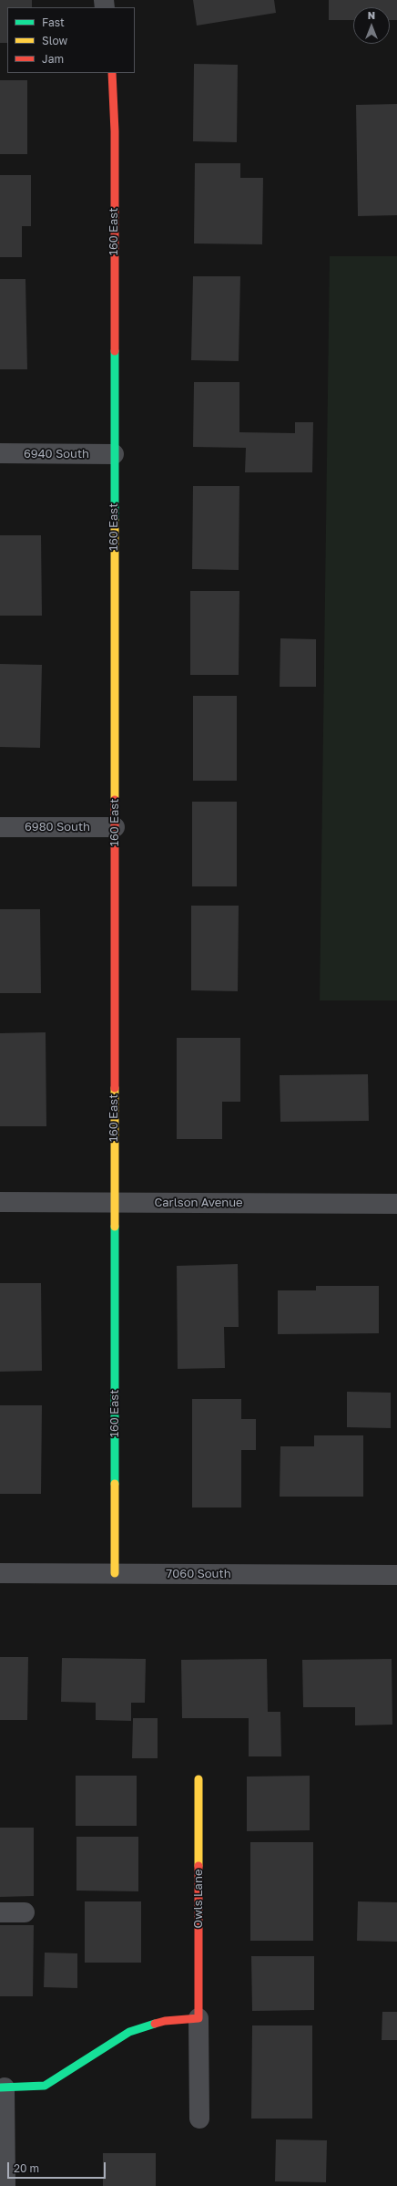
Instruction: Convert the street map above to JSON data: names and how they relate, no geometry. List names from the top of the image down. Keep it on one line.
{"streets":{"street":["160 East","6940 South","6980 South","Carlson Avenue","7060 South","Owls Lane"]},"crossings":[["160 East","6940 South"],["160 East","6980 South"],["160 East","Carlson Avenue"],["160 East","7060 South"]],"legend":["Fast","Slow","Jam"],"scale_bar":"20 m","north":"top"}
